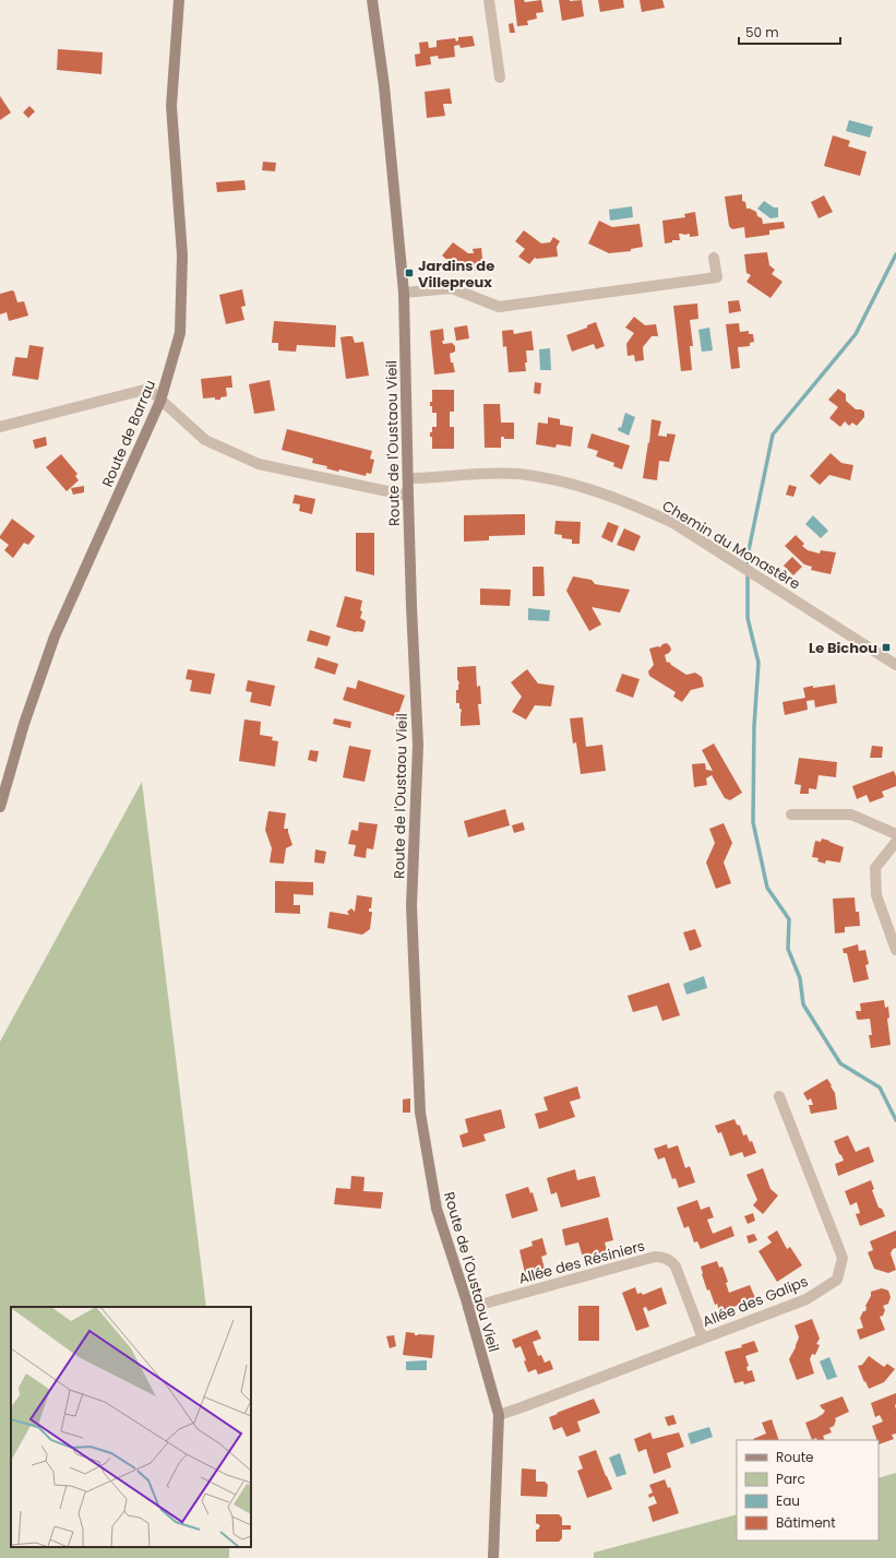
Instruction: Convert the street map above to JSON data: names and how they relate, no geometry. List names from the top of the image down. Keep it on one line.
{"streets":{"street":["Route de Barrau","Route de l'Oustaou Vieil","Chemin du Monastère","Allée des Résiniers","Allée des Galips"]},"crossings":[["Route de l'Oustaou Vieil","Chemin du Monastère"],["Route de l'Oustaou Vieil","Allée des Résiniers"],["Route de l'Oustaou Vieil","Allée des Galips"],["Allée des Résiniers","Allée des Galips"]],"places":{"transit":["Jardins de Villepreux","Le Bichou"]},"legend":["Route","Parc","Eau","Bâtiment"],"scale_bar":"50 m"}
